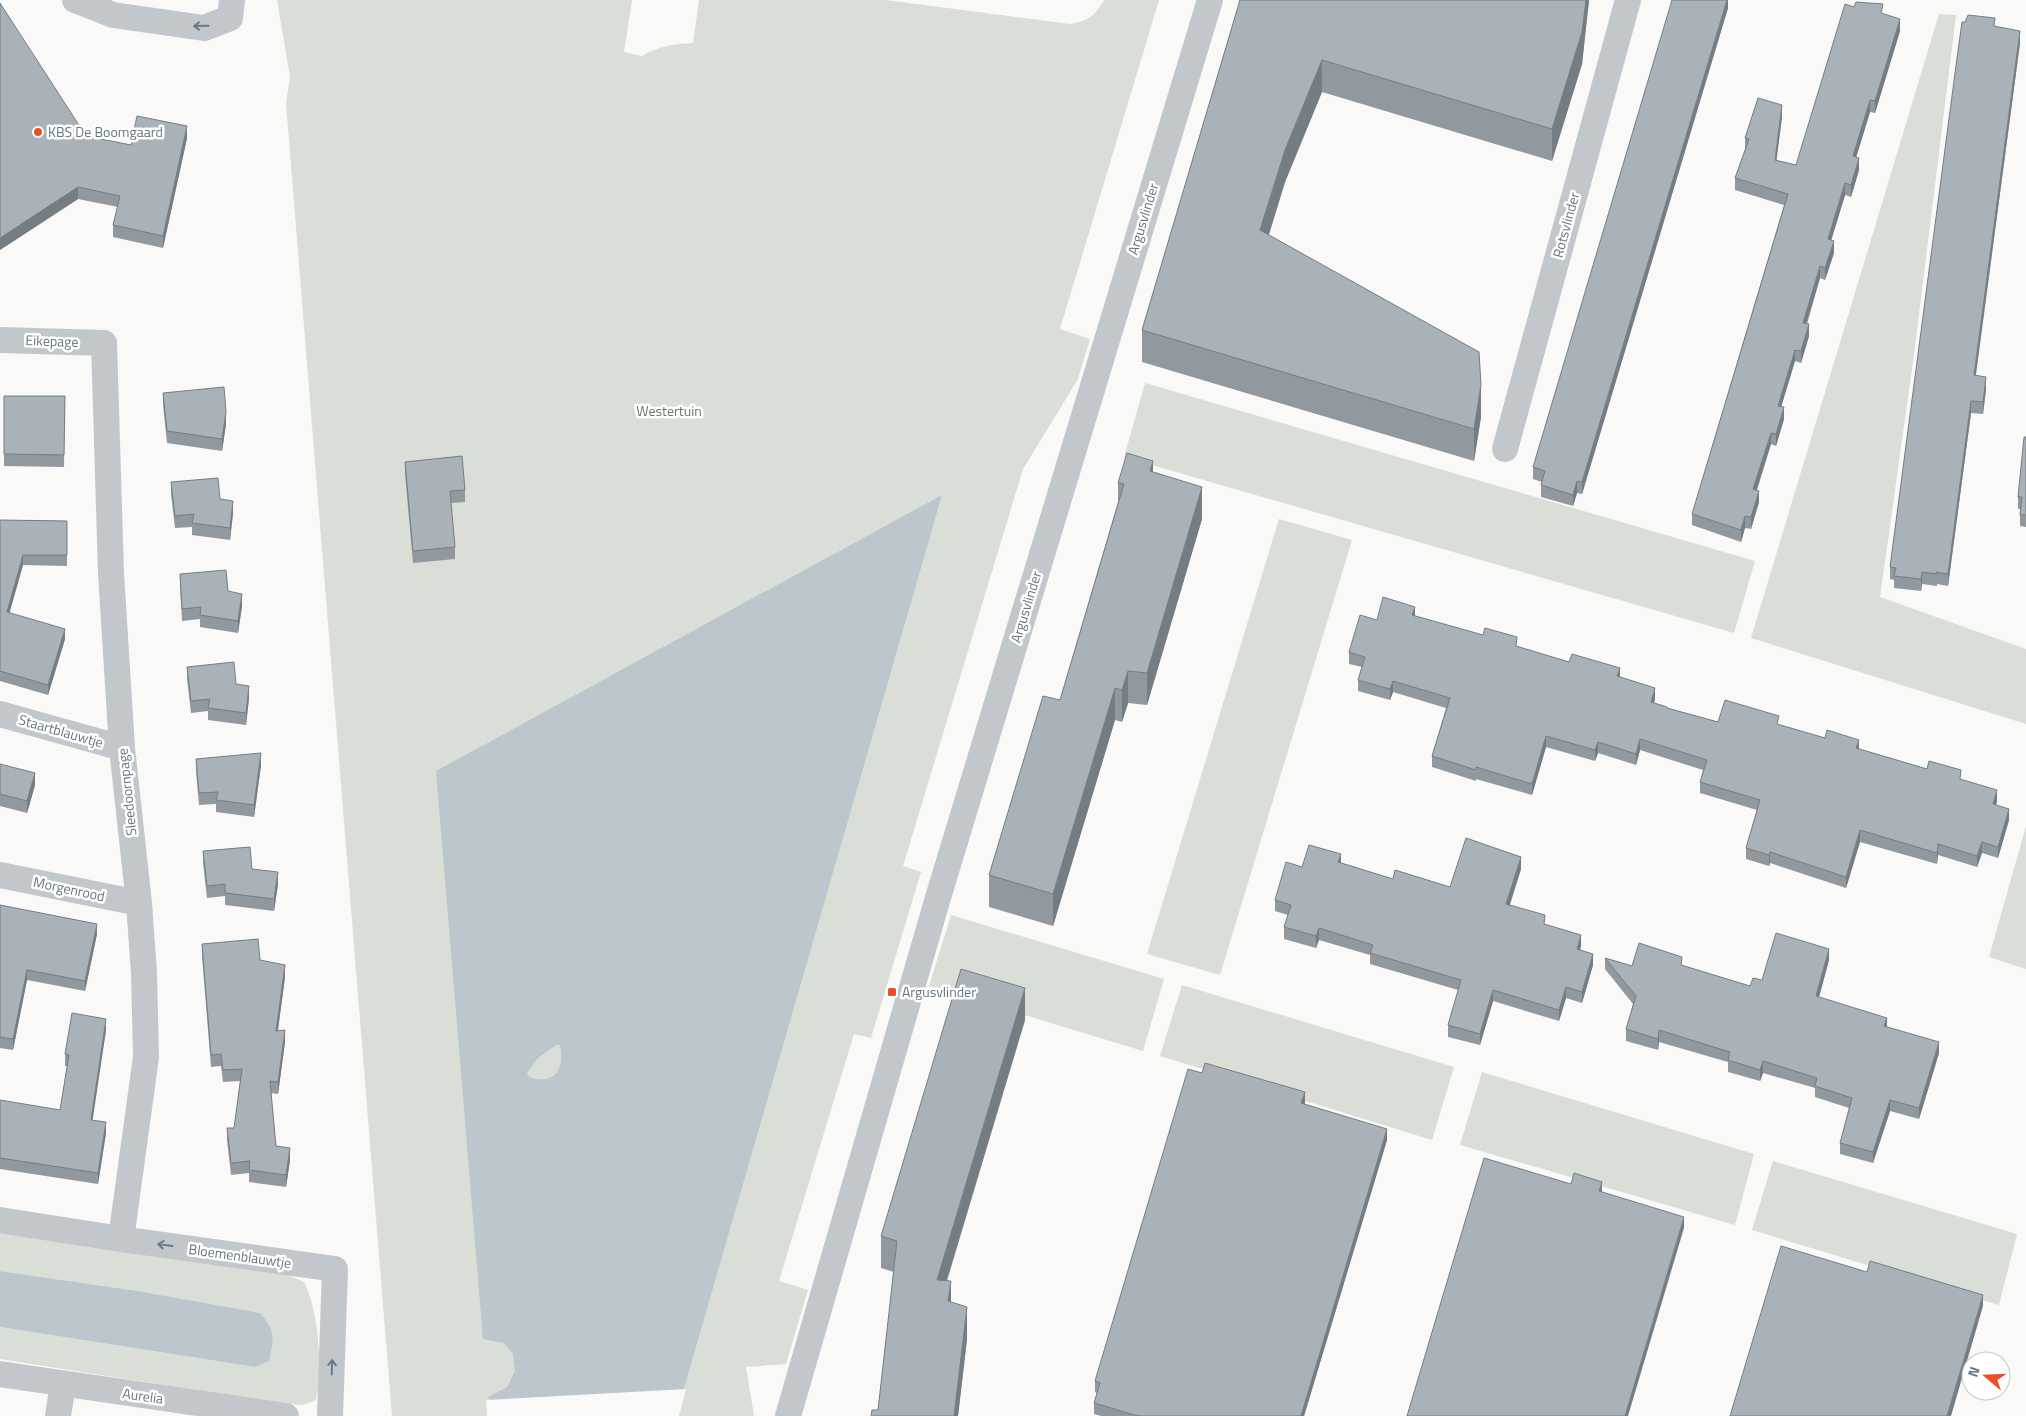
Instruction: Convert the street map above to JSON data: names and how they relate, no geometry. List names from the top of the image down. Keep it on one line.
{"streets":{"street":["Argusvlinder","Rotsvlinder","Eikepage","Staartblauwtje","Sleedoornpage","Morgenrood","Bloemenblauwtje","Aurelia"]},"crossings":[["Eikepage","Sleedoornpage"],["Staartblauwtje","Sleedoornpage"],["Sleedoornpage","Morgenrood"],["Sleedoornpage","Bloemenblauwtje"]],"parks":["Westertuin"],"places":{"other":["KBS De Boomgaard"],"transit":["Argusvlinder"]},"north":"left"}
